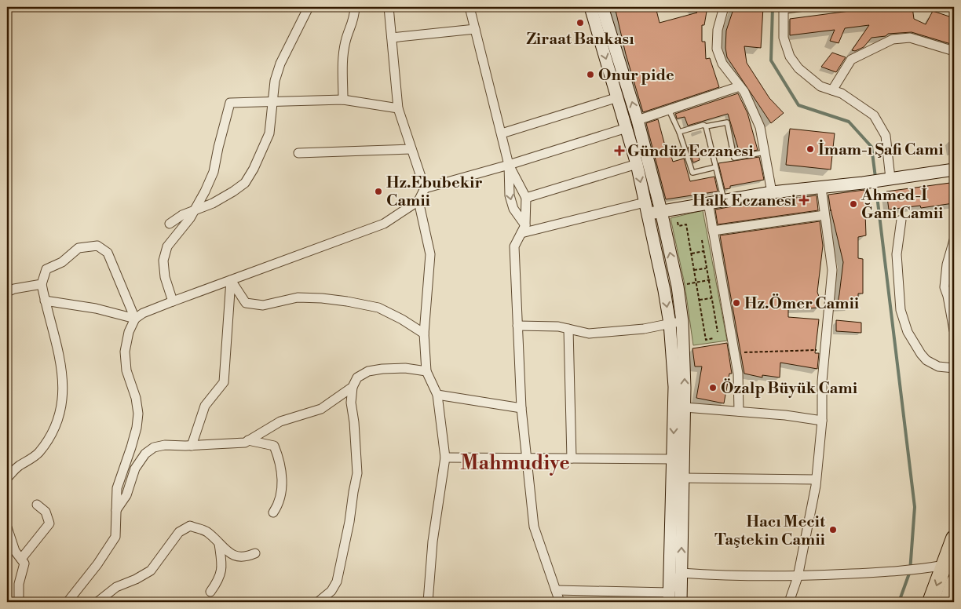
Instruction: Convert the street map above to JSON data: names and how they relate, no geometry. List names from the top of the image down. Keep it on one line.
{"districts":["Mahmudiye"],"places":{"other":["Ziraat Bankası","Onur pide","İmam-ı Şafi Cami","Hz.Ebubekir Camii","Ahmed-İ Ğani Camii","Hz.Ömer Camii","Özalp Büyük Cami","Hacı Mecit Taştekin Camii"],"health":["Gündüz Eczanesi","Halk Eczanesi"]}}
